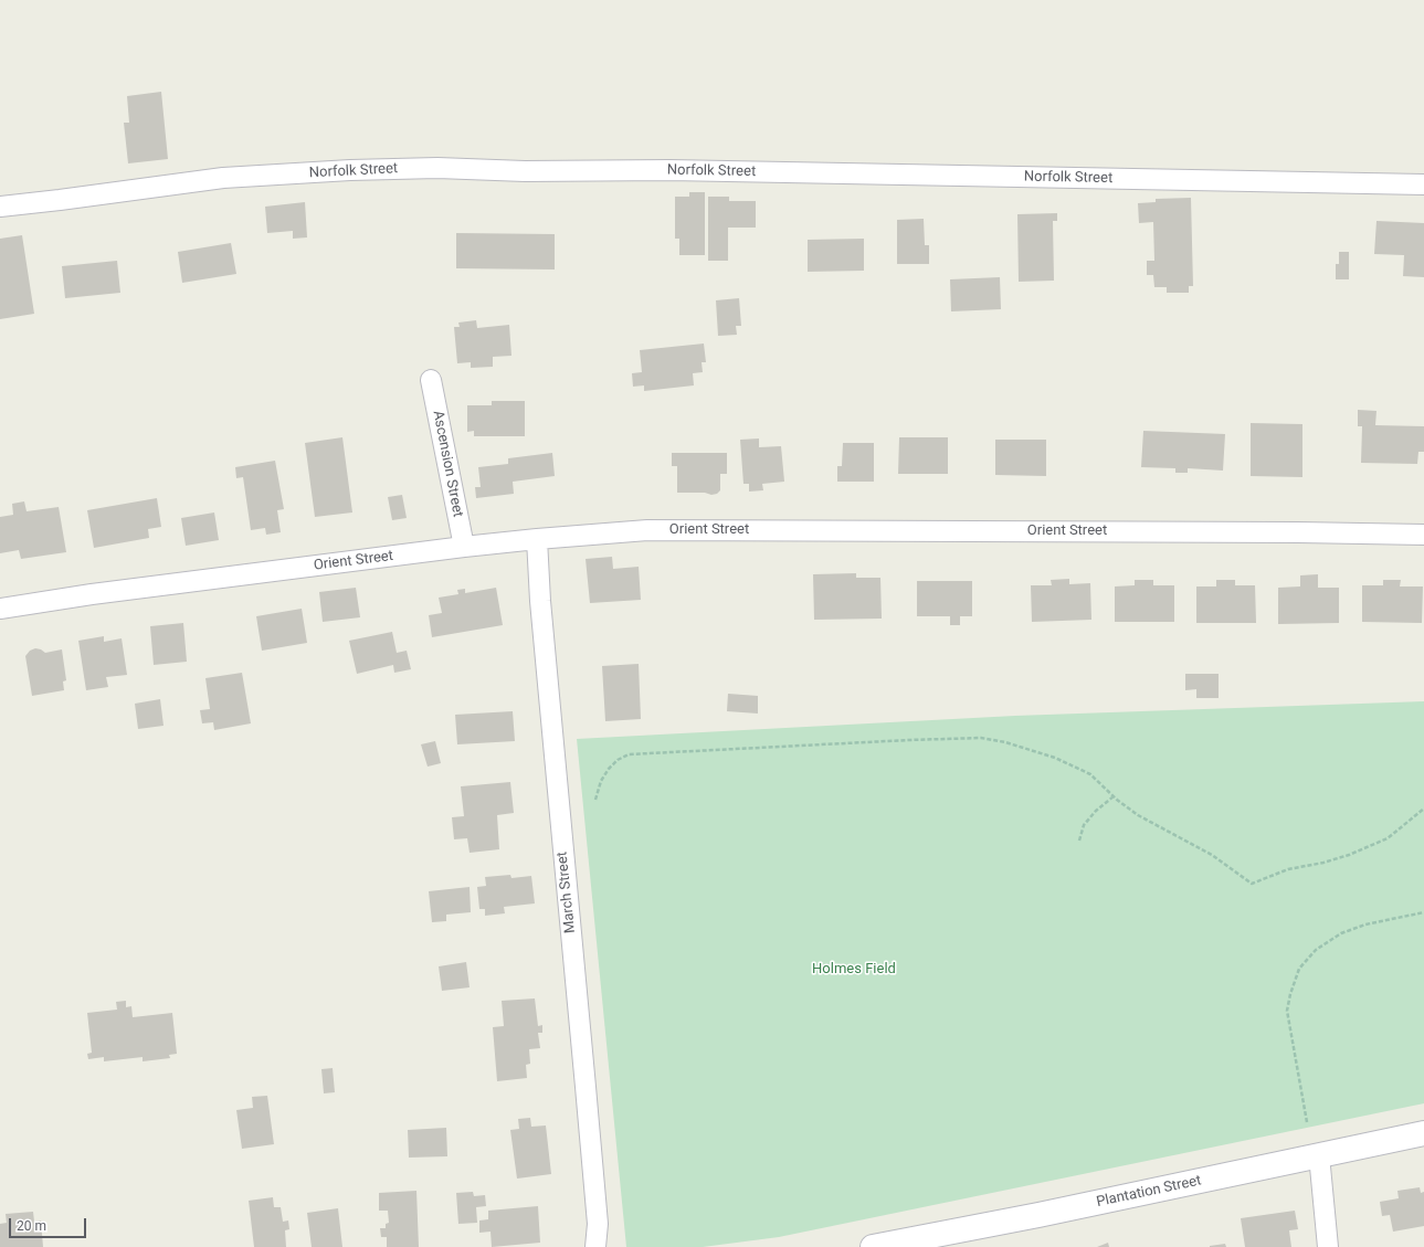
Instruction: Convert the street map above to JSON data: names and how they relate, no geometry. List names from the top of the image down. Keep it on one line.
{"streets":{"street":["Norfolk Street","Ascension Street","Orient Street","March Street","Plantation Street"]},"crossings":[["Ascension Street","Orient Street"],["Orient Street","March Street"]],"parks":["Holmes Field"],"scale_bar":"20 m"}
